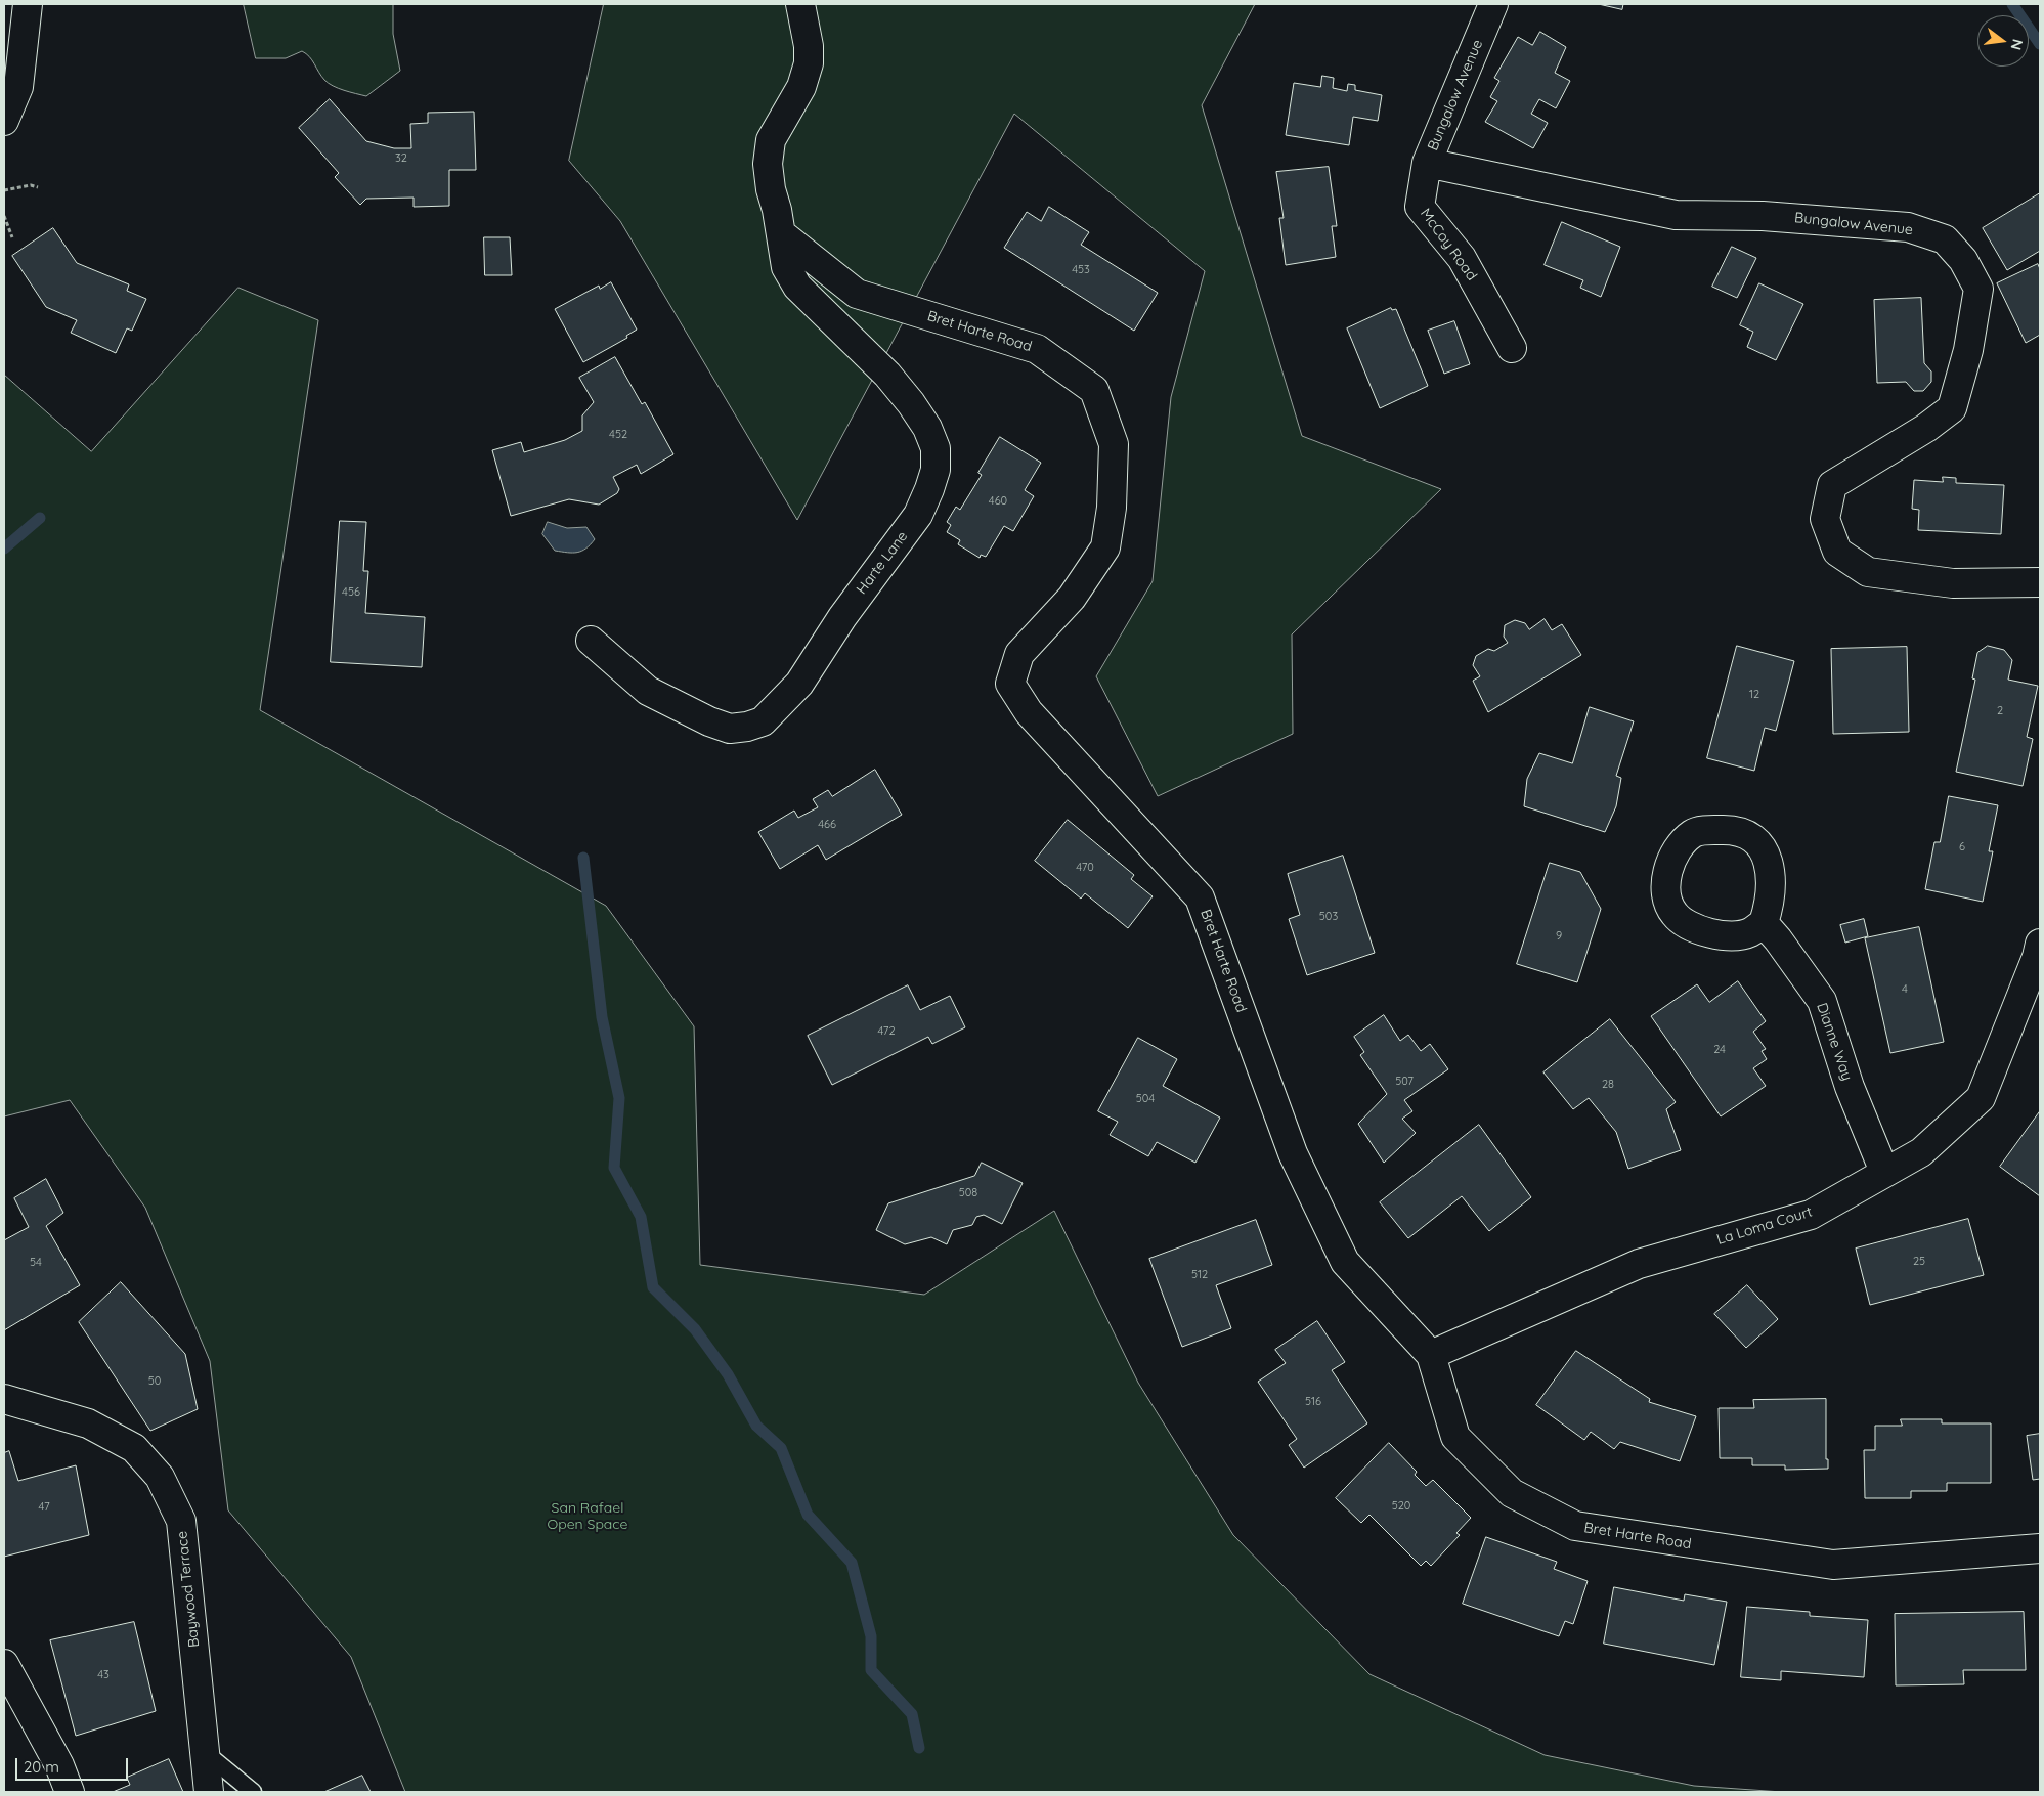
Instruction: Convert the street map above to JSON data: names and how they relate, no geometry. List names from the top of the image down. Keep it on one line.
{"streets":{"street":["Bungalow Avenue","McCoy Road","Bret Harte Road","Harte Lane","Dianne Way","La Loma Court","Baywood Terrace"]},"crossings":[["Bungalow Avenue","McCoy Road"],["Bret Harte Road","Harte Lane"],["Bret Harte Road","La Loma Court"],["Dianne Way","La Loma Court"]],"parks":["San Rafael Open Space"],"house_numbers":["32","453","452","460","456","12","2","466","6","470","503","9","4","472","24","507","28","504","508","25","54","512","50","516","520","47","43"],"scale_bar":"20 m","north":"right"}
